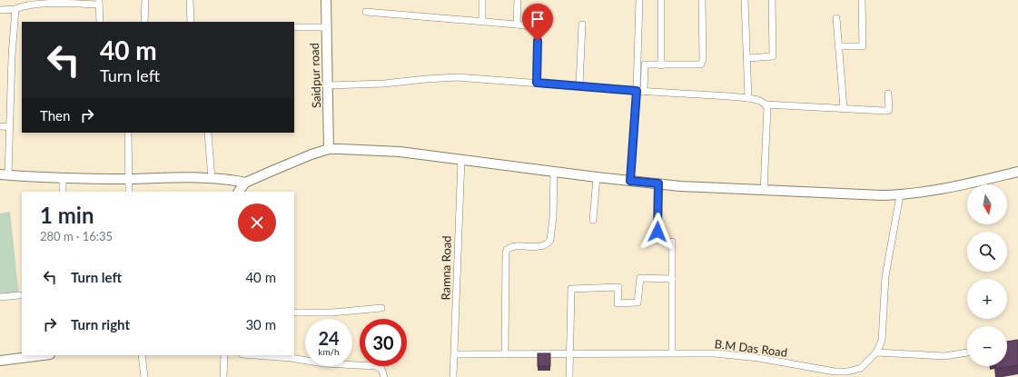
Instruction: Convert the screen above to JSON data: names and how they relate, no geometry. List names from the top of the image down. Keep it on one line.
{"streets":{"main road":["Saidpur road"],"street":["Ramna Road","B.M Das Road"]},"crossings":[["Ramna Road","B.M Das Road"]],"north":"bottom","page":{"turn":["40 m","Turn left"],"then":"Then","map_buttons":["+","−"],"heading":["1 min","280 m · 16:35"],"list":[{"name":"Turn left","value":"40 m"},{"name":"Turn right","value":"30 m"}],"speed":"24 km/h","limit":"30"}}
